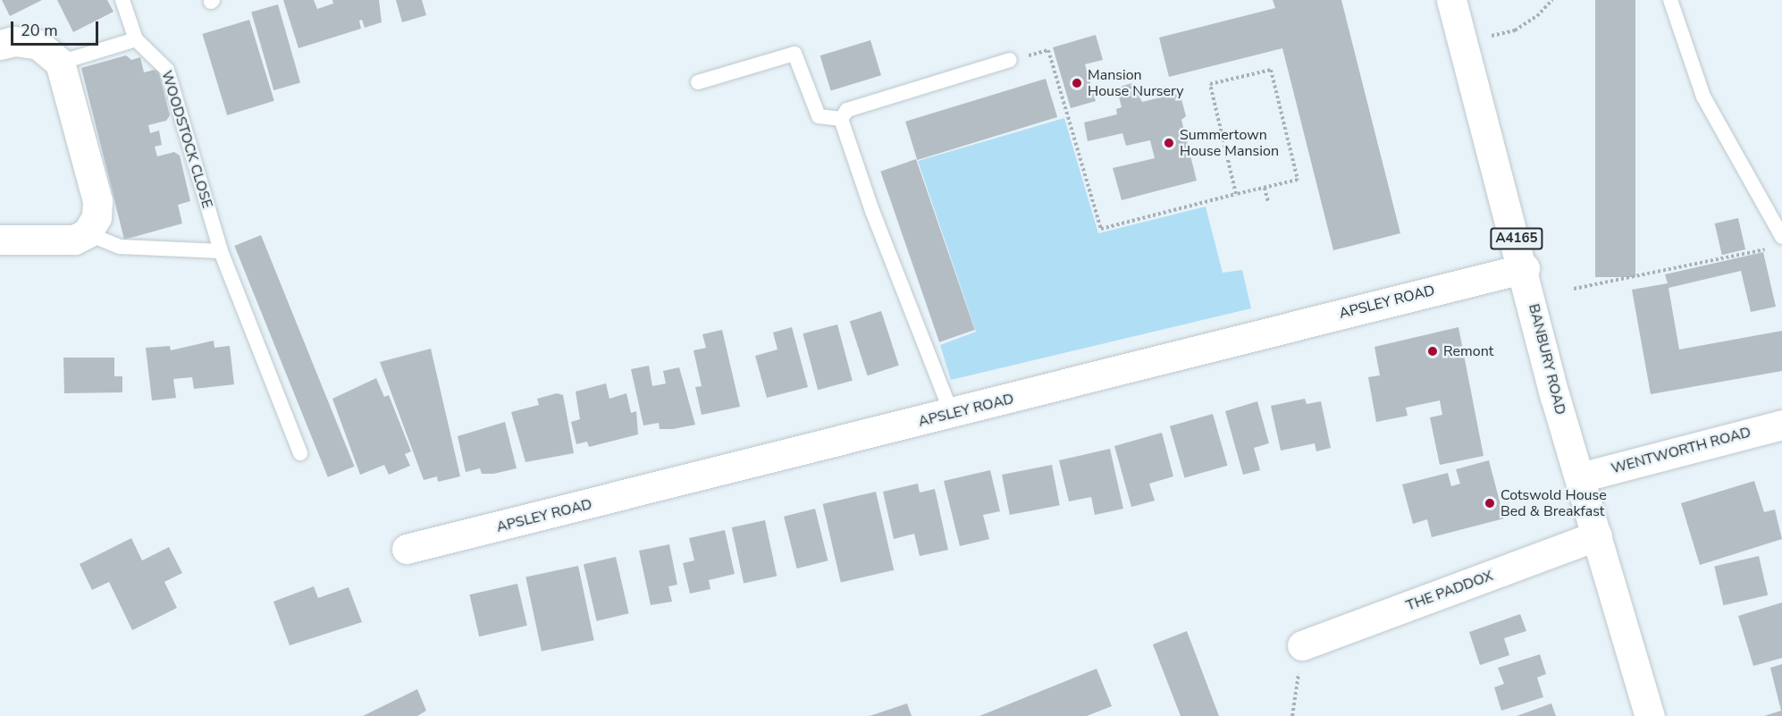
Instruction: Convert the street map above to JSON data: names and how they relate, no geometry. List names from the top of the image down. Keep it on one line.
{"streets":{"street":["A4165","APSLEY ROAD","BANBURY ROAD","WENTWORTH ROAD","THE PADDOX"],"lane":["WOODSTOCK CLOSE"]},"crossings":[["APSLEY ROAD","BANBURY ROAD"],["BANBURY ROAD","WENTWORTH ROAD"],["BANBURY ROAD","THE PADDOX"]],"places":["Mansion House Nursery","Summertown House Mansion","Remont","Cotswold House Bed & Breakfast"],"scale_bar":"20 m"}
